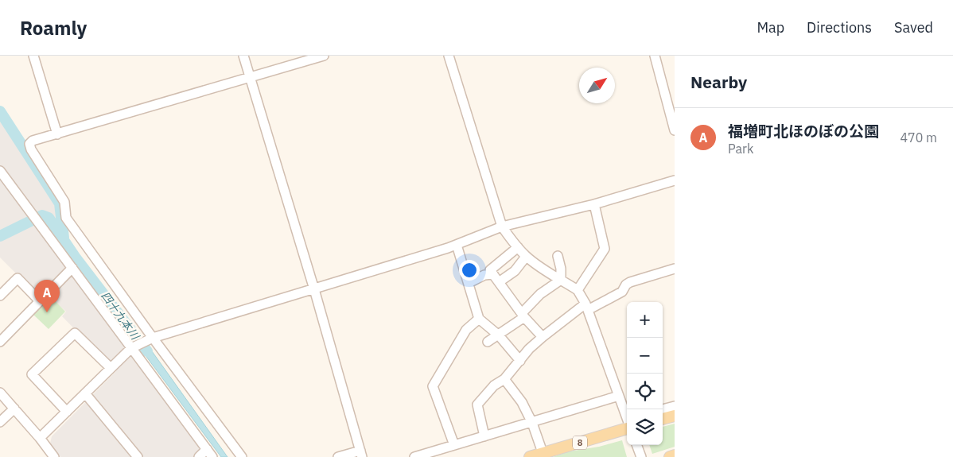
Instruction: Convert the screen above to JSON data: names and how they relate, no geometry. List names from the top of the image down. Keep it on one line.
{"streets":{"main road":["8"]},"water":["四十九本川"],"north":"top right","page":{"header":"Roamly","nav":["Map","Directions","Saved"],"heading":"Nearby","list":[{"mark":"A","name":"福増町北ほのぼの公園","note":"Park","value":"470 m"}],"pins":"A","map_buttons":["+","−"]}}
